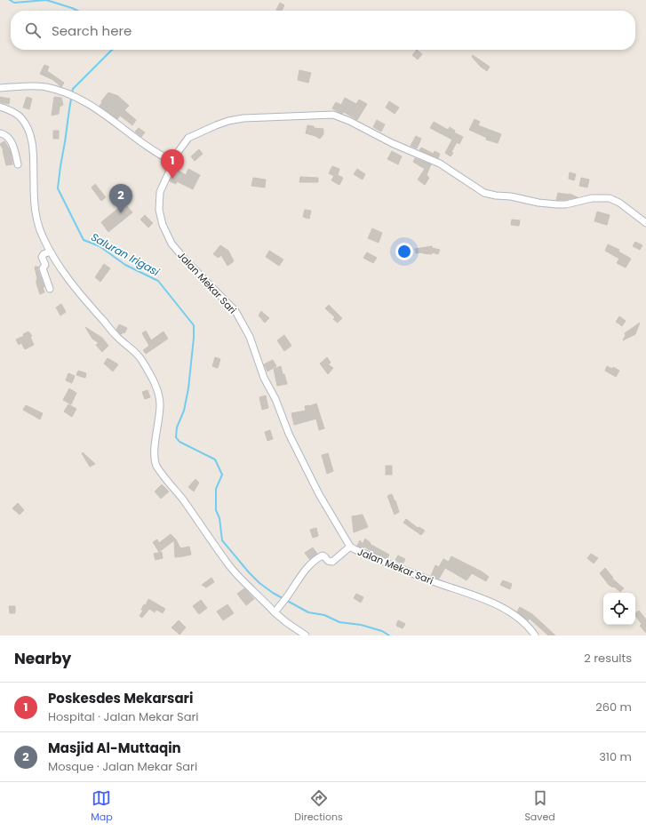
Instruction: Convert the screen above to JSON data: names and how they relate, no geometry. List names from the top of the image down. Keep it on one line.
{"streets":{"street":["Jalan Mekar Sari"]},"water":["Saluran Irigasi"],"page":{"search":"Search here","pins":["1","2"],"heading":["Nearby","2 results"],"list":[{"mark":"1","name":"Poskesdes Mekarsari","note":"Hospital · Jalan Mekar Sari","value":"260 m"},{"mark":"2","name":"Masjid Al-Muttaqin","note":"Mosque · Jalan Mekar Sari","value":"310 m"}],"nav":["Map","Directions","Saved"]}}
